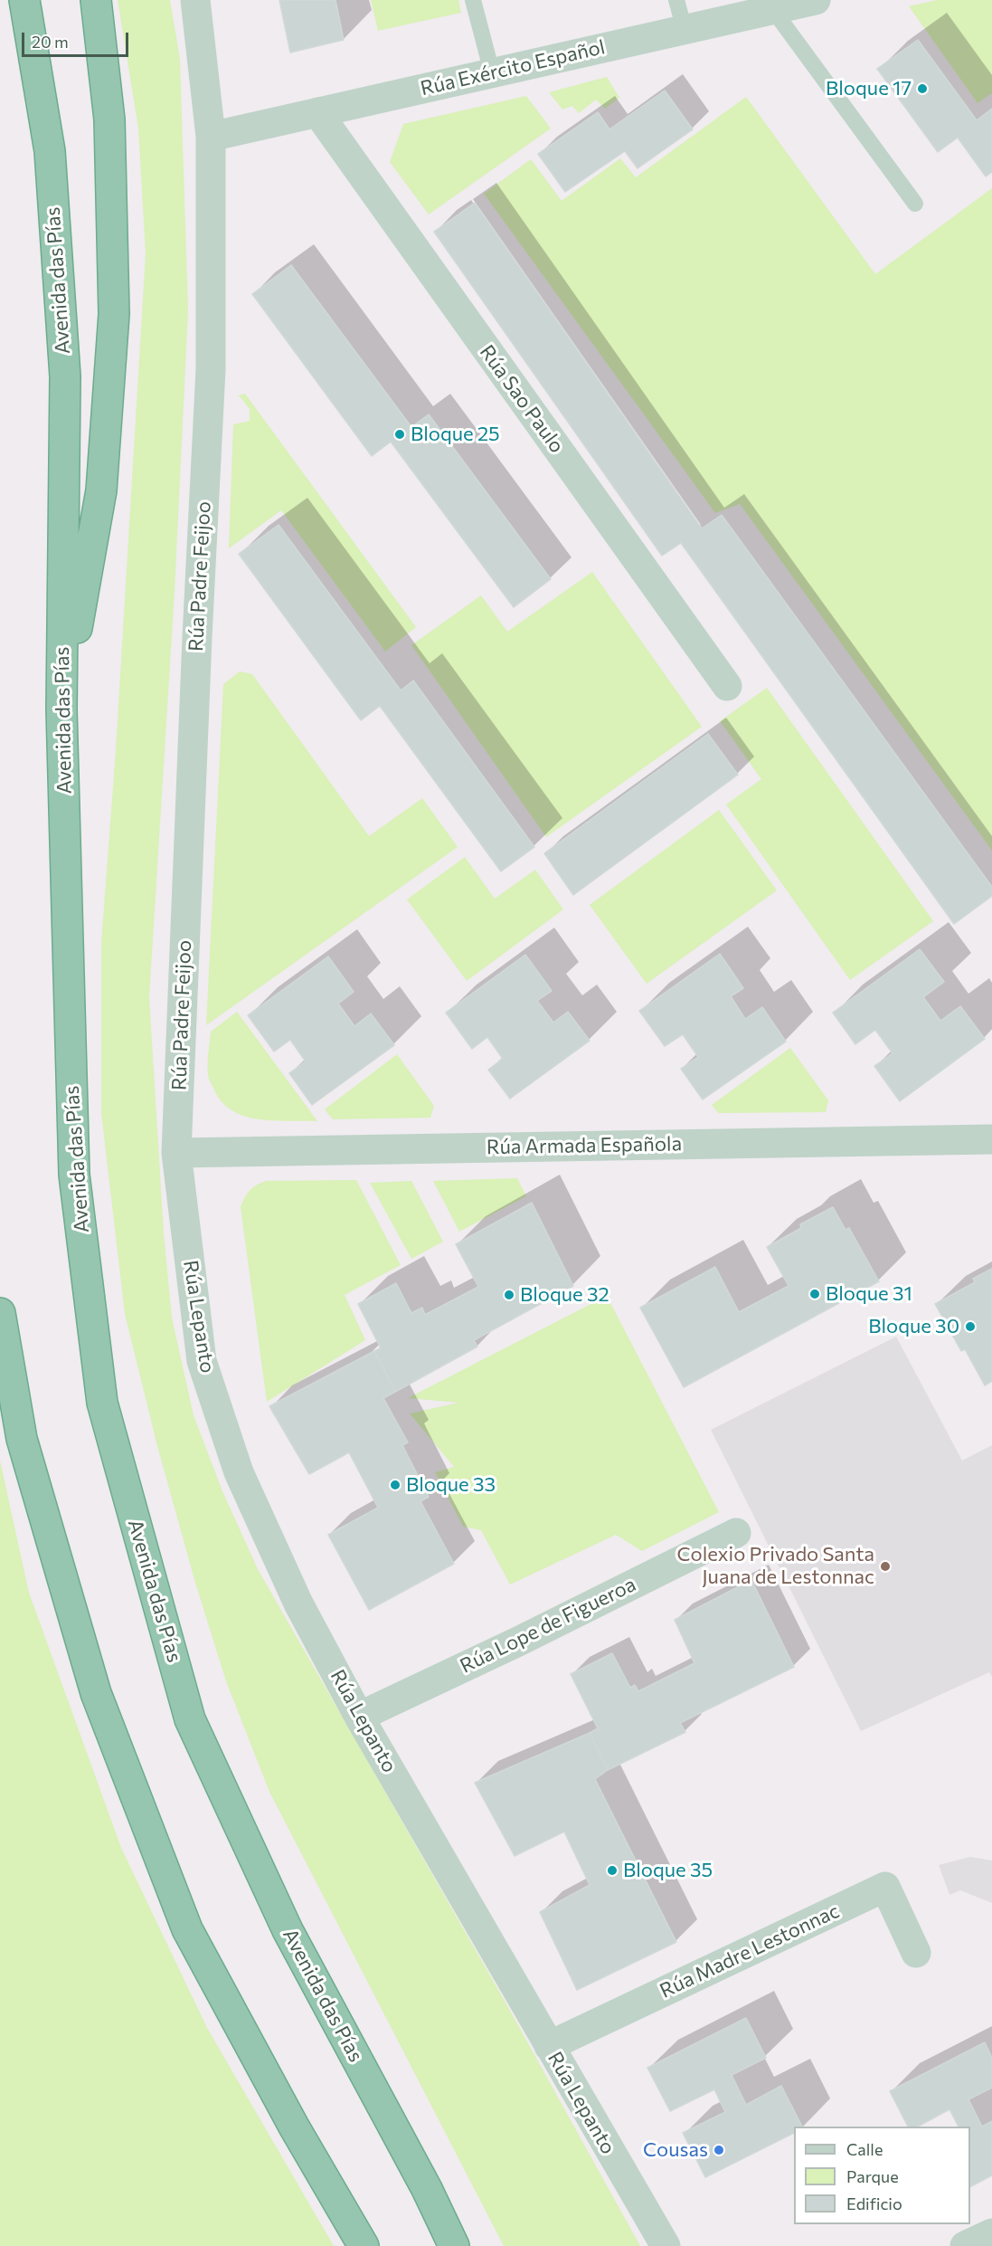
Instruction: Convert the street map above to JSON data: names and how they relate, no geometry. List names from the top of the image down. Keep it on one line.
{"streets":{"highway":["Avenida das Pías"],"street":["Rúa Exército Español","Rúa Sao Paulo","Rúa Padre Feijoo","Rúa Armada Española","Rúa Lepanto","Rúa Lope de Figueroa","Rúa Madre Lestonnac"]},"crossings":[["Rúa Exército Español","Rúa Sao Paulo"],["Rúa Exército Español","Rúa Padre Feijoo"],["Rúa Padre Feijoo","Rúa Armada Española"],["Rúa Padre Feijoo","Rúa Lepanto"],["Rúa Armada Española","Rúa Lepanto"],["Rúa Lepanto","Rúa Lope de Figueroa"],["Rúa Lepanto","Rúa Madre Lestonnac"]],"places":["Bloque 17","Bloque 25","Bloque 31","Bloque 32","Bloque 30","Bloque 33","Colexio Privado Santa Juana de Lestonnac","Bloque 35","Cousas"],"legend":["Calle","Parque","Edificio"],"scale_bar":"20 m"}
